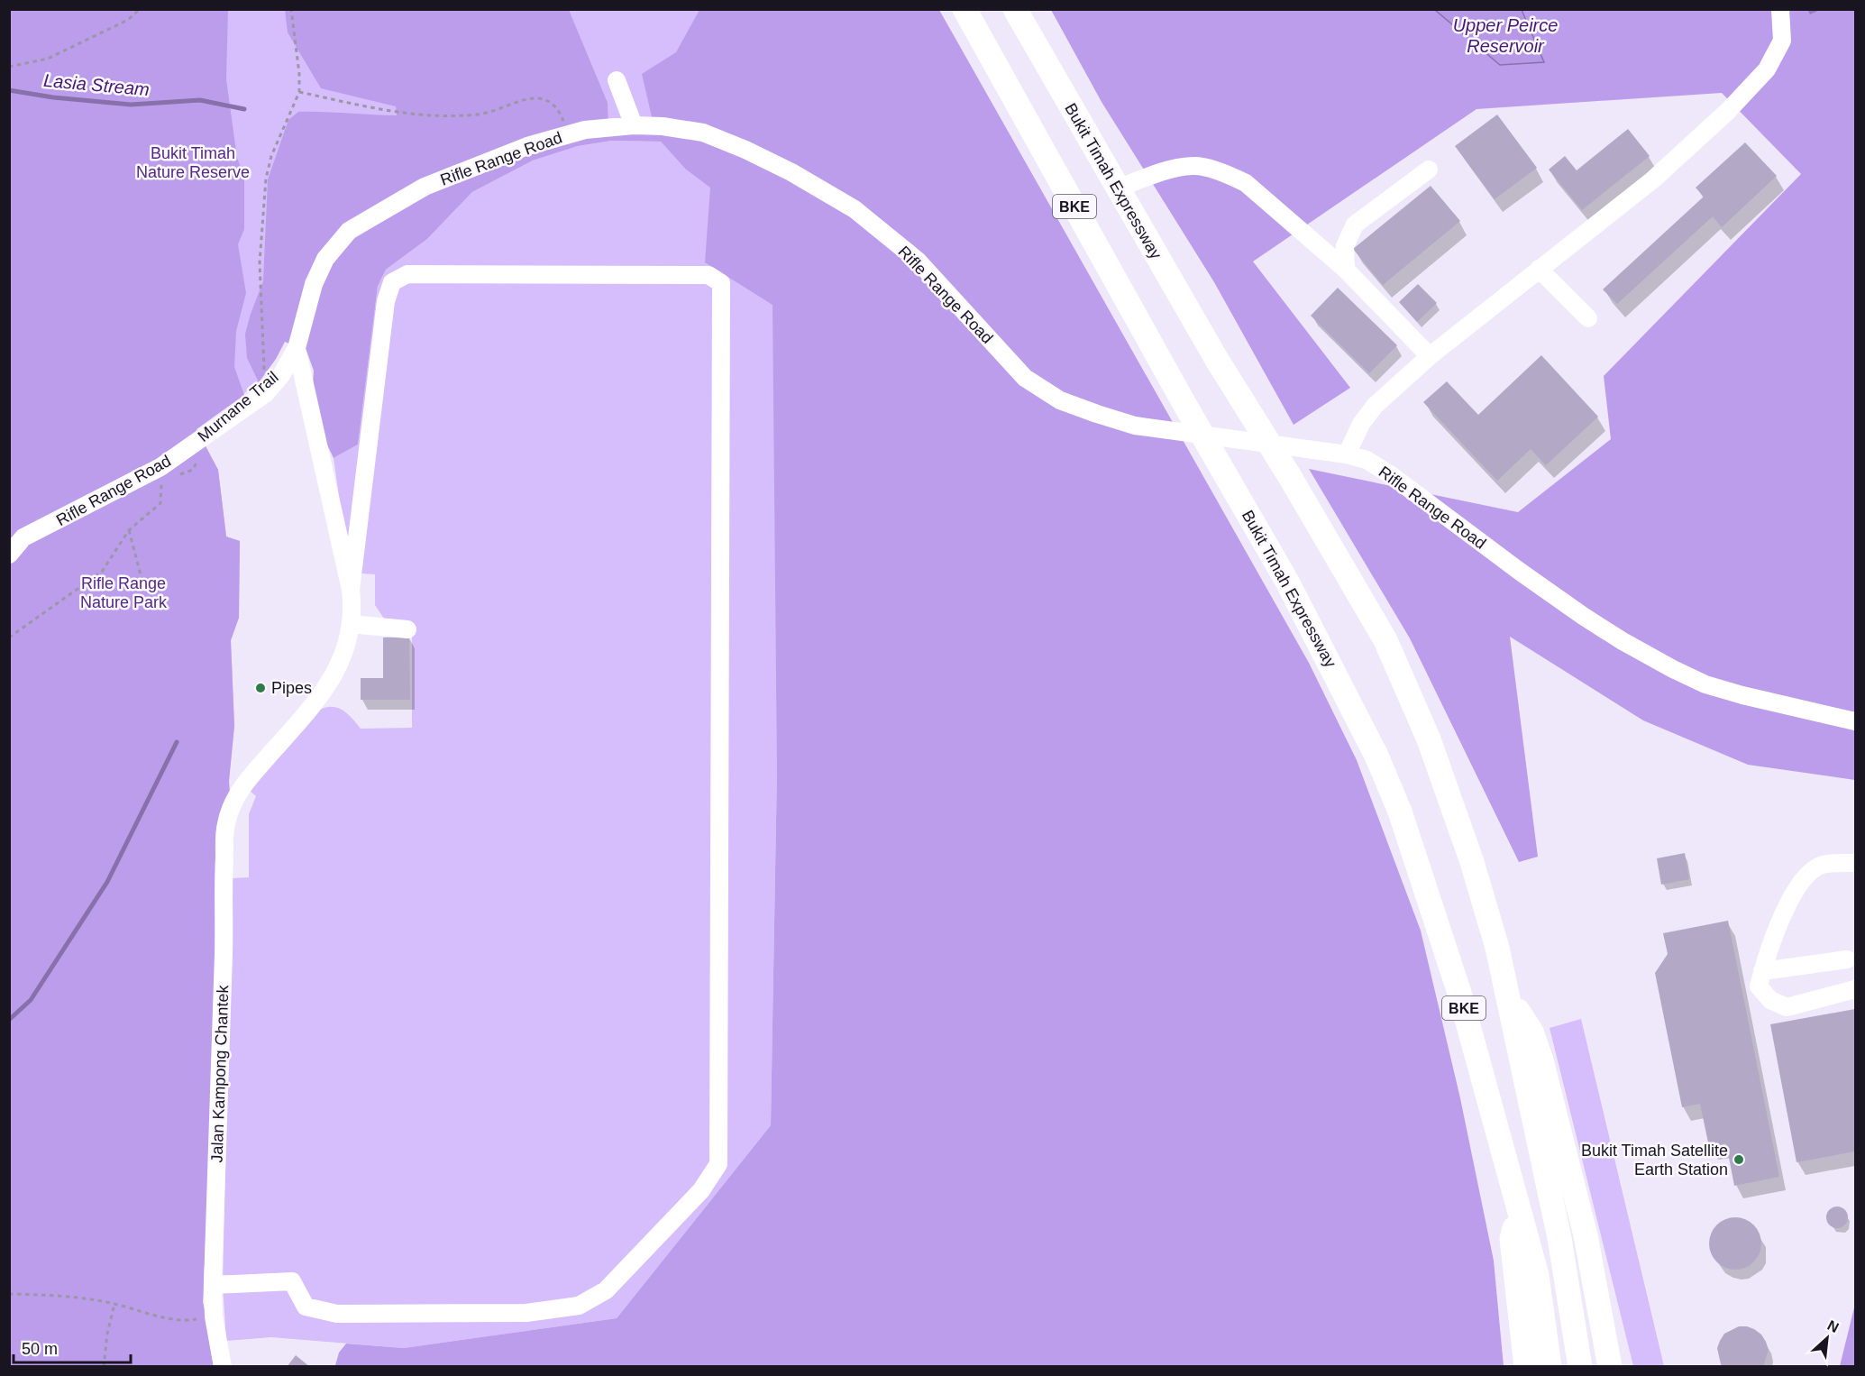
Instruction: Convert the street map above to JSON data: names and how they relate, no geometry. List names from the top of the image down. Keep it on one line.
{"streets":{"highway":["Bukit Timah Expressway","BKE"],"street":["Rifle Range Road","Jalan Kampong Chantek"],"path":["Murnane Trail"]},"crossings":[["Bukit Timah Expressway","BKE"]],"water":["Upper Peirce Reservoir","Lasia Stream"],"parks":["Bukit Timah Nature Reserve","Rifle Range Nature Park"],"places":["Pipes","Bukit Timah Satellite Earth Station"],"scale_bar":"50 m","north":"top right"}
